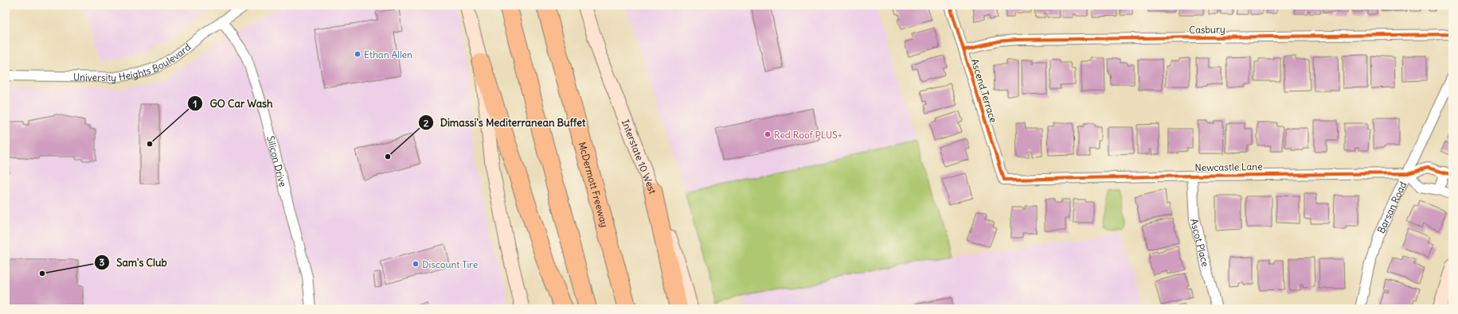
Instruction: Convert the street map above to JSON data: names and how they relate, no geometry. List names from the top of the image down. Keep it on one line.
{"streets":{"highway":["McDermott Freeway"],"main road":["Interstate 10 West"],"street":["Casbury","University Heights Boulevard","Ascend Terrace","Silicon Drive","Newcastle Lane","Barsan Road","Ascot Place"]},"crossings":[["Casbury","Ascend Terrace"],["University Heights Boulevard","Silicon Drive"],["Ascend Terrace","Newcastle Lane"],["Newcastle Lane","Barsan Road"],["Newcastle Lane","Ascot Place"]],"places":["Ethan Allen","Red Roof PLUS+","GO Car Wash","Dimassi's Mediterranean Buffet","Discount Tire","Sam's Club"]}
